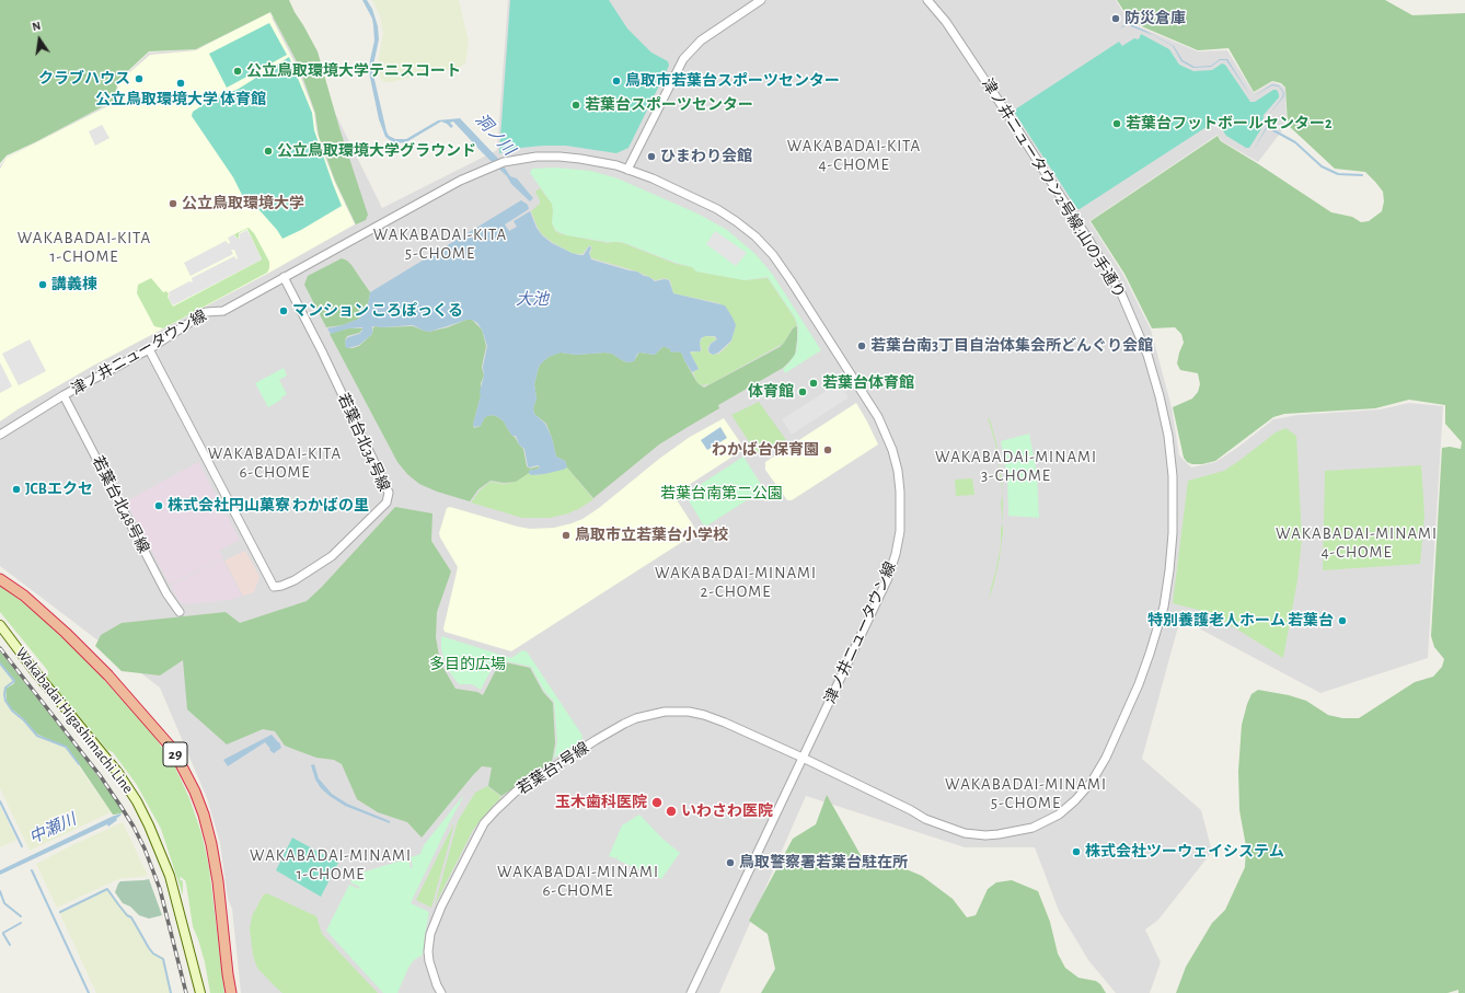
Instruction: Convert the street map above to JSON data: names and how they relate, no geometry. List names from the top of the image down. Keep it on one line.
{"streets":{"highway":["29"],"main road":["Wakabadai Higashimachi Line"],"street":["津ノ井ニュータウン2号線;山の手通り","津ノ井ニュータウン線","若葉台北34号線","若葉台北48号線","若葉台1号線"]},"crossings":[["津ノ井ニュータウン2号線;山の手通り","津ノ井ニュータウン線"],["津ノ井ニュータウン2号線;山の手通り","若葉台1号線"],["津ノ井ニュータウン線","若葉台北34号線"],["津ノ井ニュータウン線","若葉台北48号線"],["津ノ井ニュータウン線","若葉台1号線"]],"districts":["WAKABADAI-KITA 4-CHOME","WAKABADAI-KITA 5-CHOME","WAKABADAI-KITA 1-CHOME","WAKABADAI-KITA 6-CHOME","WAKABADAI-MINAMI 3-CHOME","WAKABADAI-MINAMI 4-CHOME","WAKABADAI-MINAMI 2-CHOME","WAKABADAI-MINAMI 5-CHOME","WAKABADAI-MINAMI 1-CHOME","WAKABADAI-MINAMI 6-CHOME"],"water":["洞ノ川","大池","中瀬川"],"parks":["若葉台南第二公園","多目的広場"],"places":["防災倉庫","公立鳥取環境大学テニスコート","クラブハウス","鳥取市若葉台スポーツセンター","公立鳥取環境大学 体育館","若葉台スポーツセンター","若葉台フットボールセンター2","公立鳥取環境大学グラウンド","ひまわり会館","公立鳥取環境大学","講義棟","マンション ころぽっくる","若葉台南3丁目自治体集会所どんぐり会館","若葉台体育館","体育館","わかば台保育園","JCBエクセ","株式会社円山菓寮 わかばの里","鳥取市立若葉台小学校","特別養護老人ホーム 若葉台","玉木歯科医院","いわさわ医院","株式会社ツーウェイシステム","鳥取警察署若葉台駐在所"],"north":"top"}
